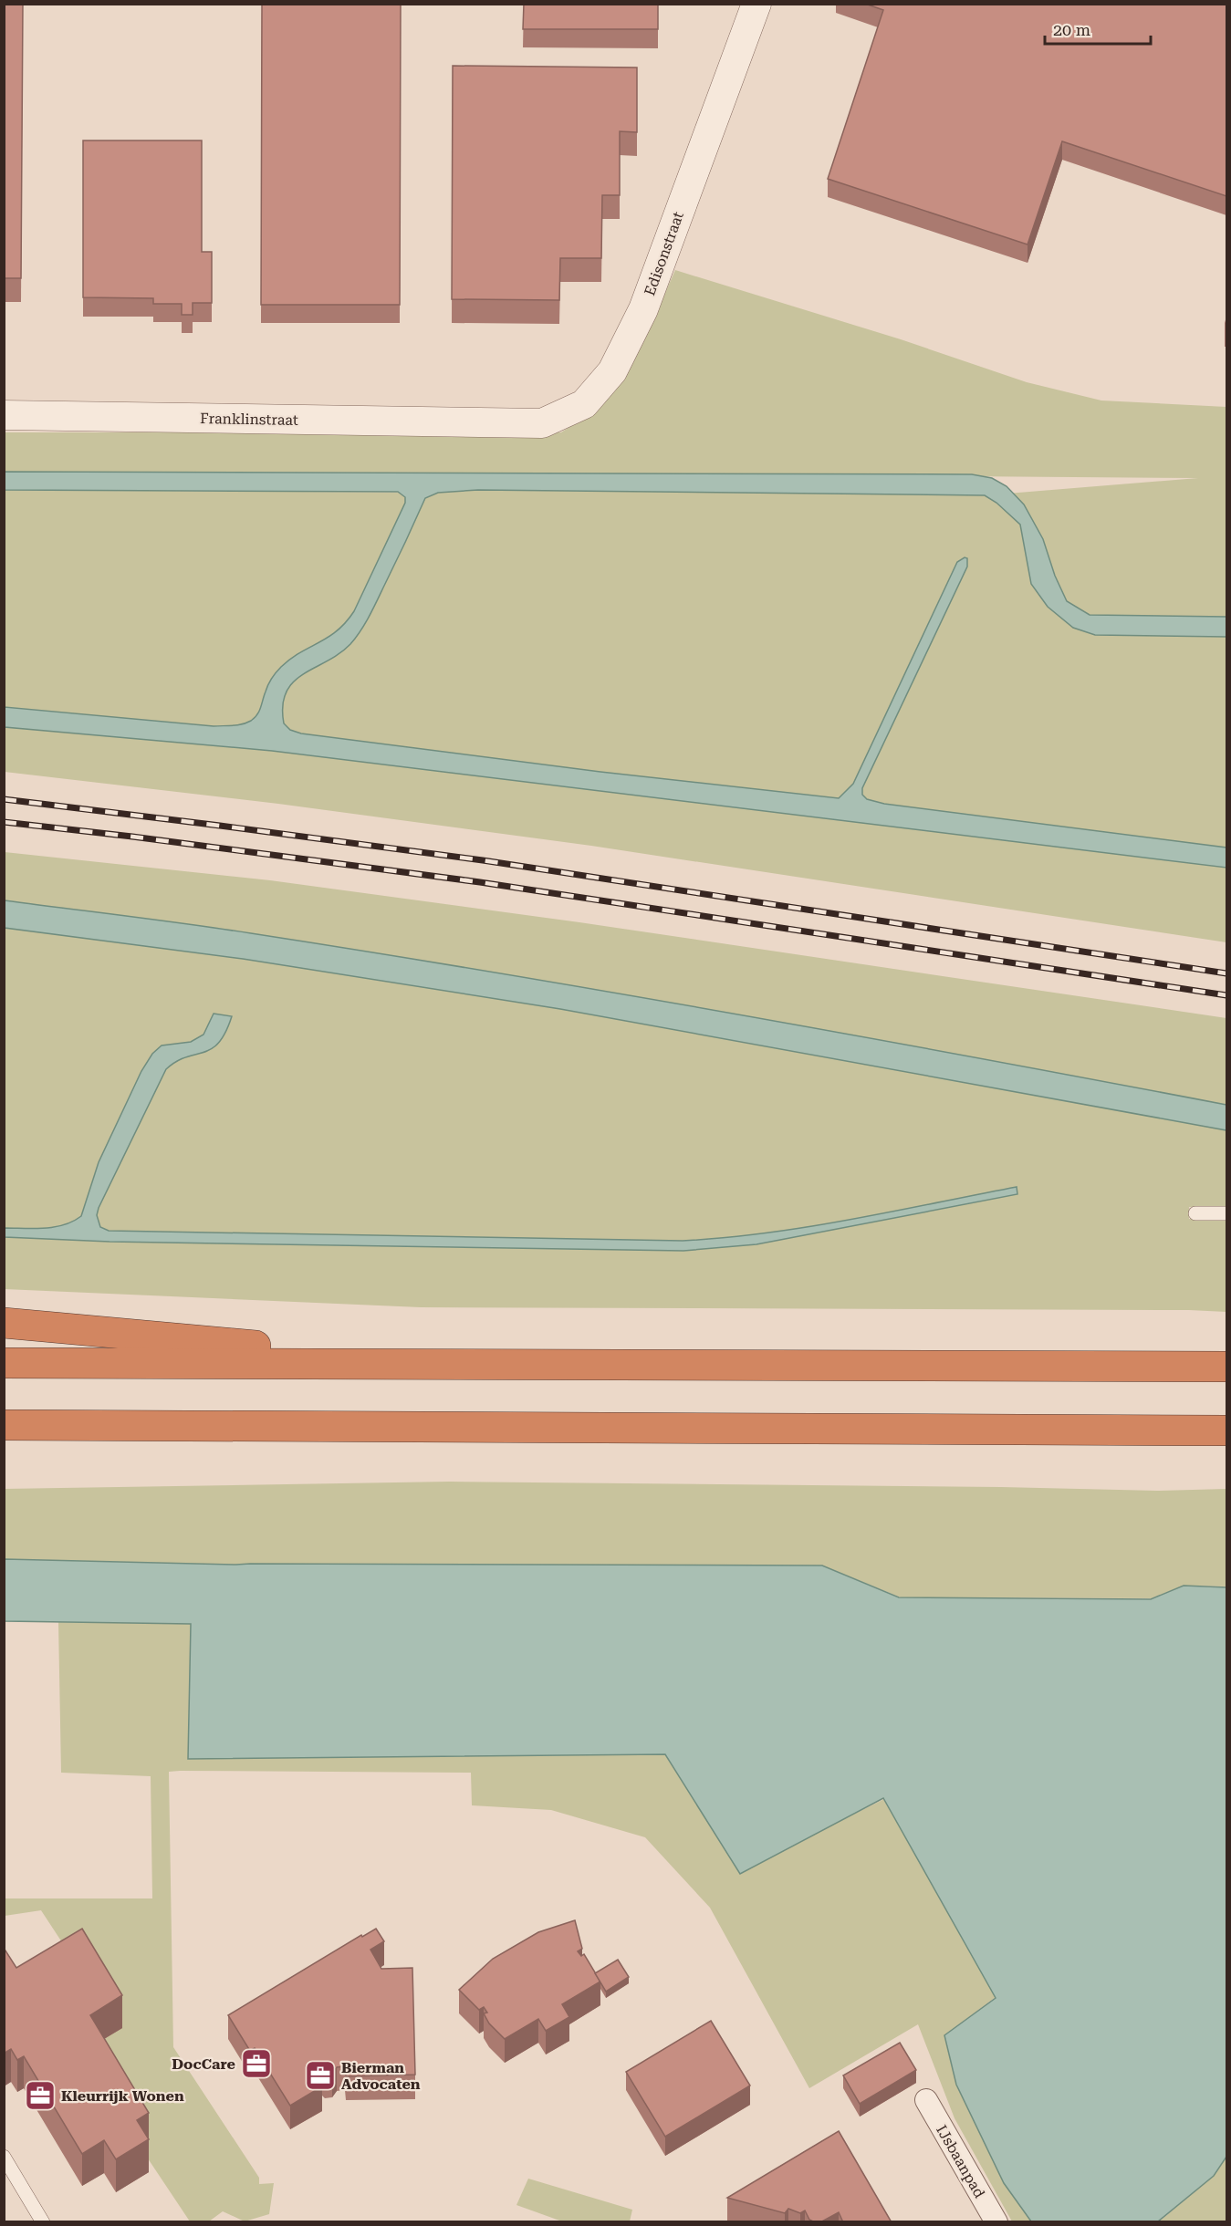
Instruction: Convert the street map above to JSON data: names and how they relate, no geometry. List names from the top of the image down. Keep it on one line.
{"streets":{"street":["Edisonstraat","Franklinstraat","IJsbaanpad"]},"crossings":[["Edisonstraat","Franklinstraat"]],"places":{"office":["DocCare","Bierman Advocaten","Kleurrijk Wonen"]},"scale_bar":"20 m"}
